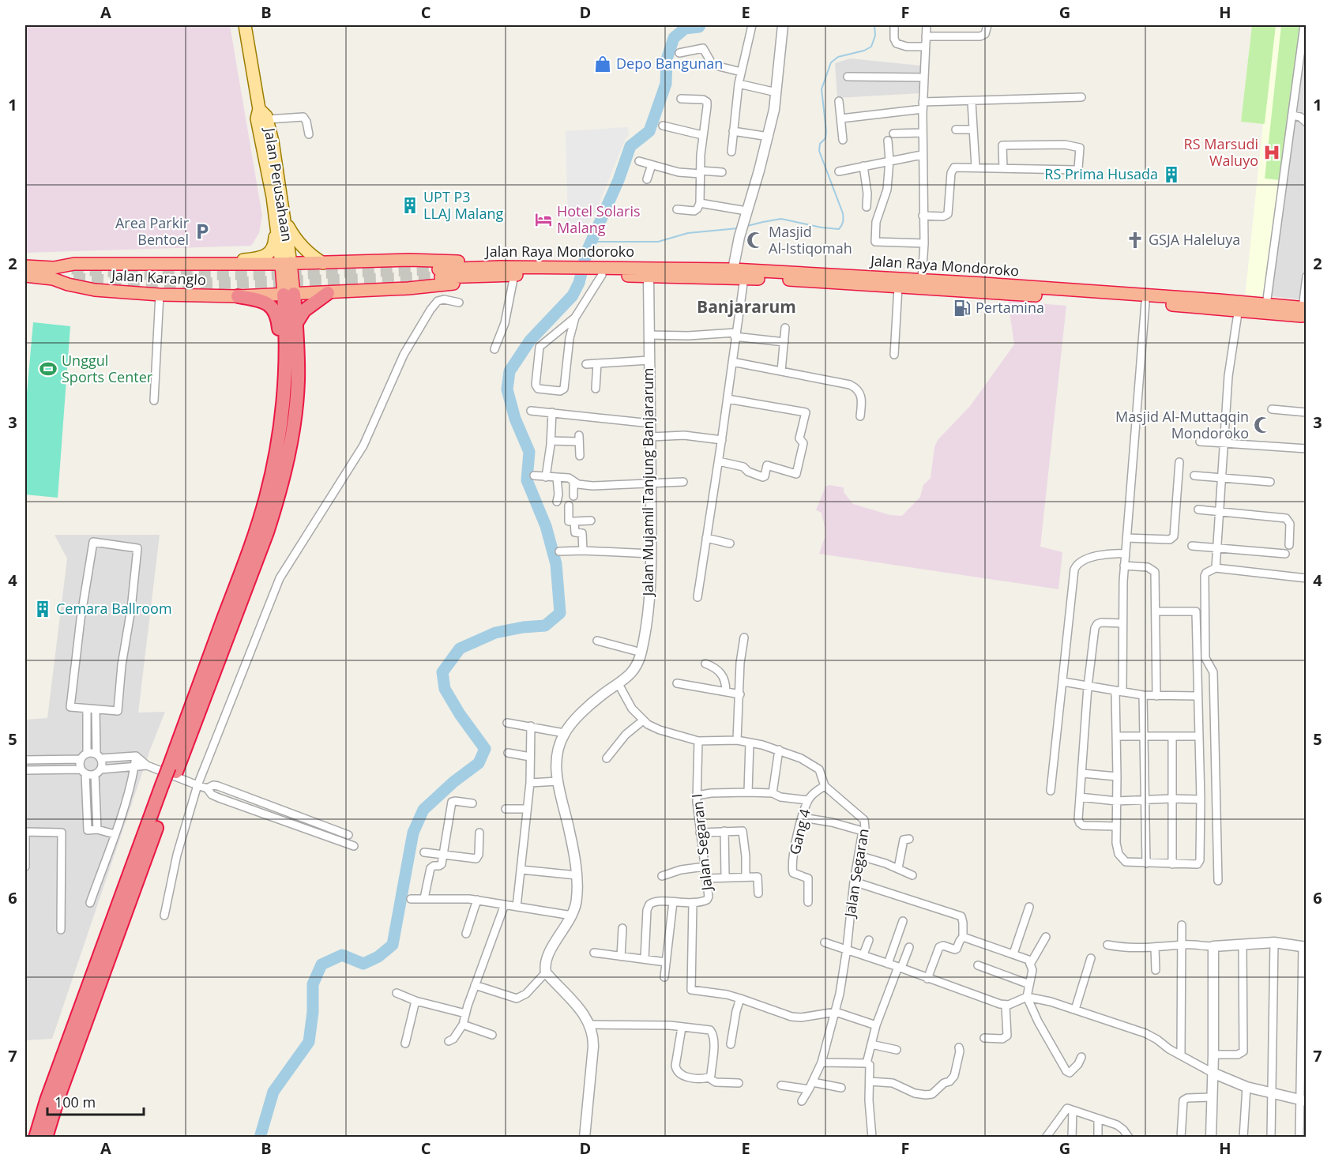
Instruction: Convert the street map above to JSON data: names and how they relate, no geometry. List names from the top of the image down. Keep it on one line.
{"streets":{"highway":["Jalan Raya Mondoroko","Jalan Karanglo"],"main road":["Jalan Perusahaan"],"street":["Jalan Mujamil Tanjung Banjararum","Gang 4","Jalan Segaran I","Jalan Segaran"]},"crossings":[["Jalan Perusahaan","Jalan Raya Mondoroko"],["Jalan Perusahaan","Jalan Karanglo"],["Jalan Raya Mondoroko","Jalan Karanglo"],["Jalan Raya Mondoroko","Jalan Mujamil Tanjung Banjararum"],["Jalan Mujamil Tanjung Banjararum","Jalan Segaran"],["Gang 4","Jalan Segaran"],["Jalan Segaran I","Jalan Segaran"]],"districts":["Banjararum"],"places":{"shop":["Depo Bangunan"],"hospital":["RS Marsudi Waluyo"],"building":["RS Prima Husada","UPT P3 LLAJ Malang","Cemara Ballroom"],"hotel":["Hotel Solaris Malang"],"parking":["Area Parkir Bentoel"],"mosque":["Masjid Al-Istiqomah","Masjid Al-Muttaqqin Mondoroko"],"church":["GSJA Haleluya"],"fuel station":["Pertamina"],"sports":["Unggul Sports Center"]},"scale_bar":"100 m","grid":{"columns":["A","B","C","D","E","F","G","H"],"rows":["1","2","3","4","5","6","7"]}}
